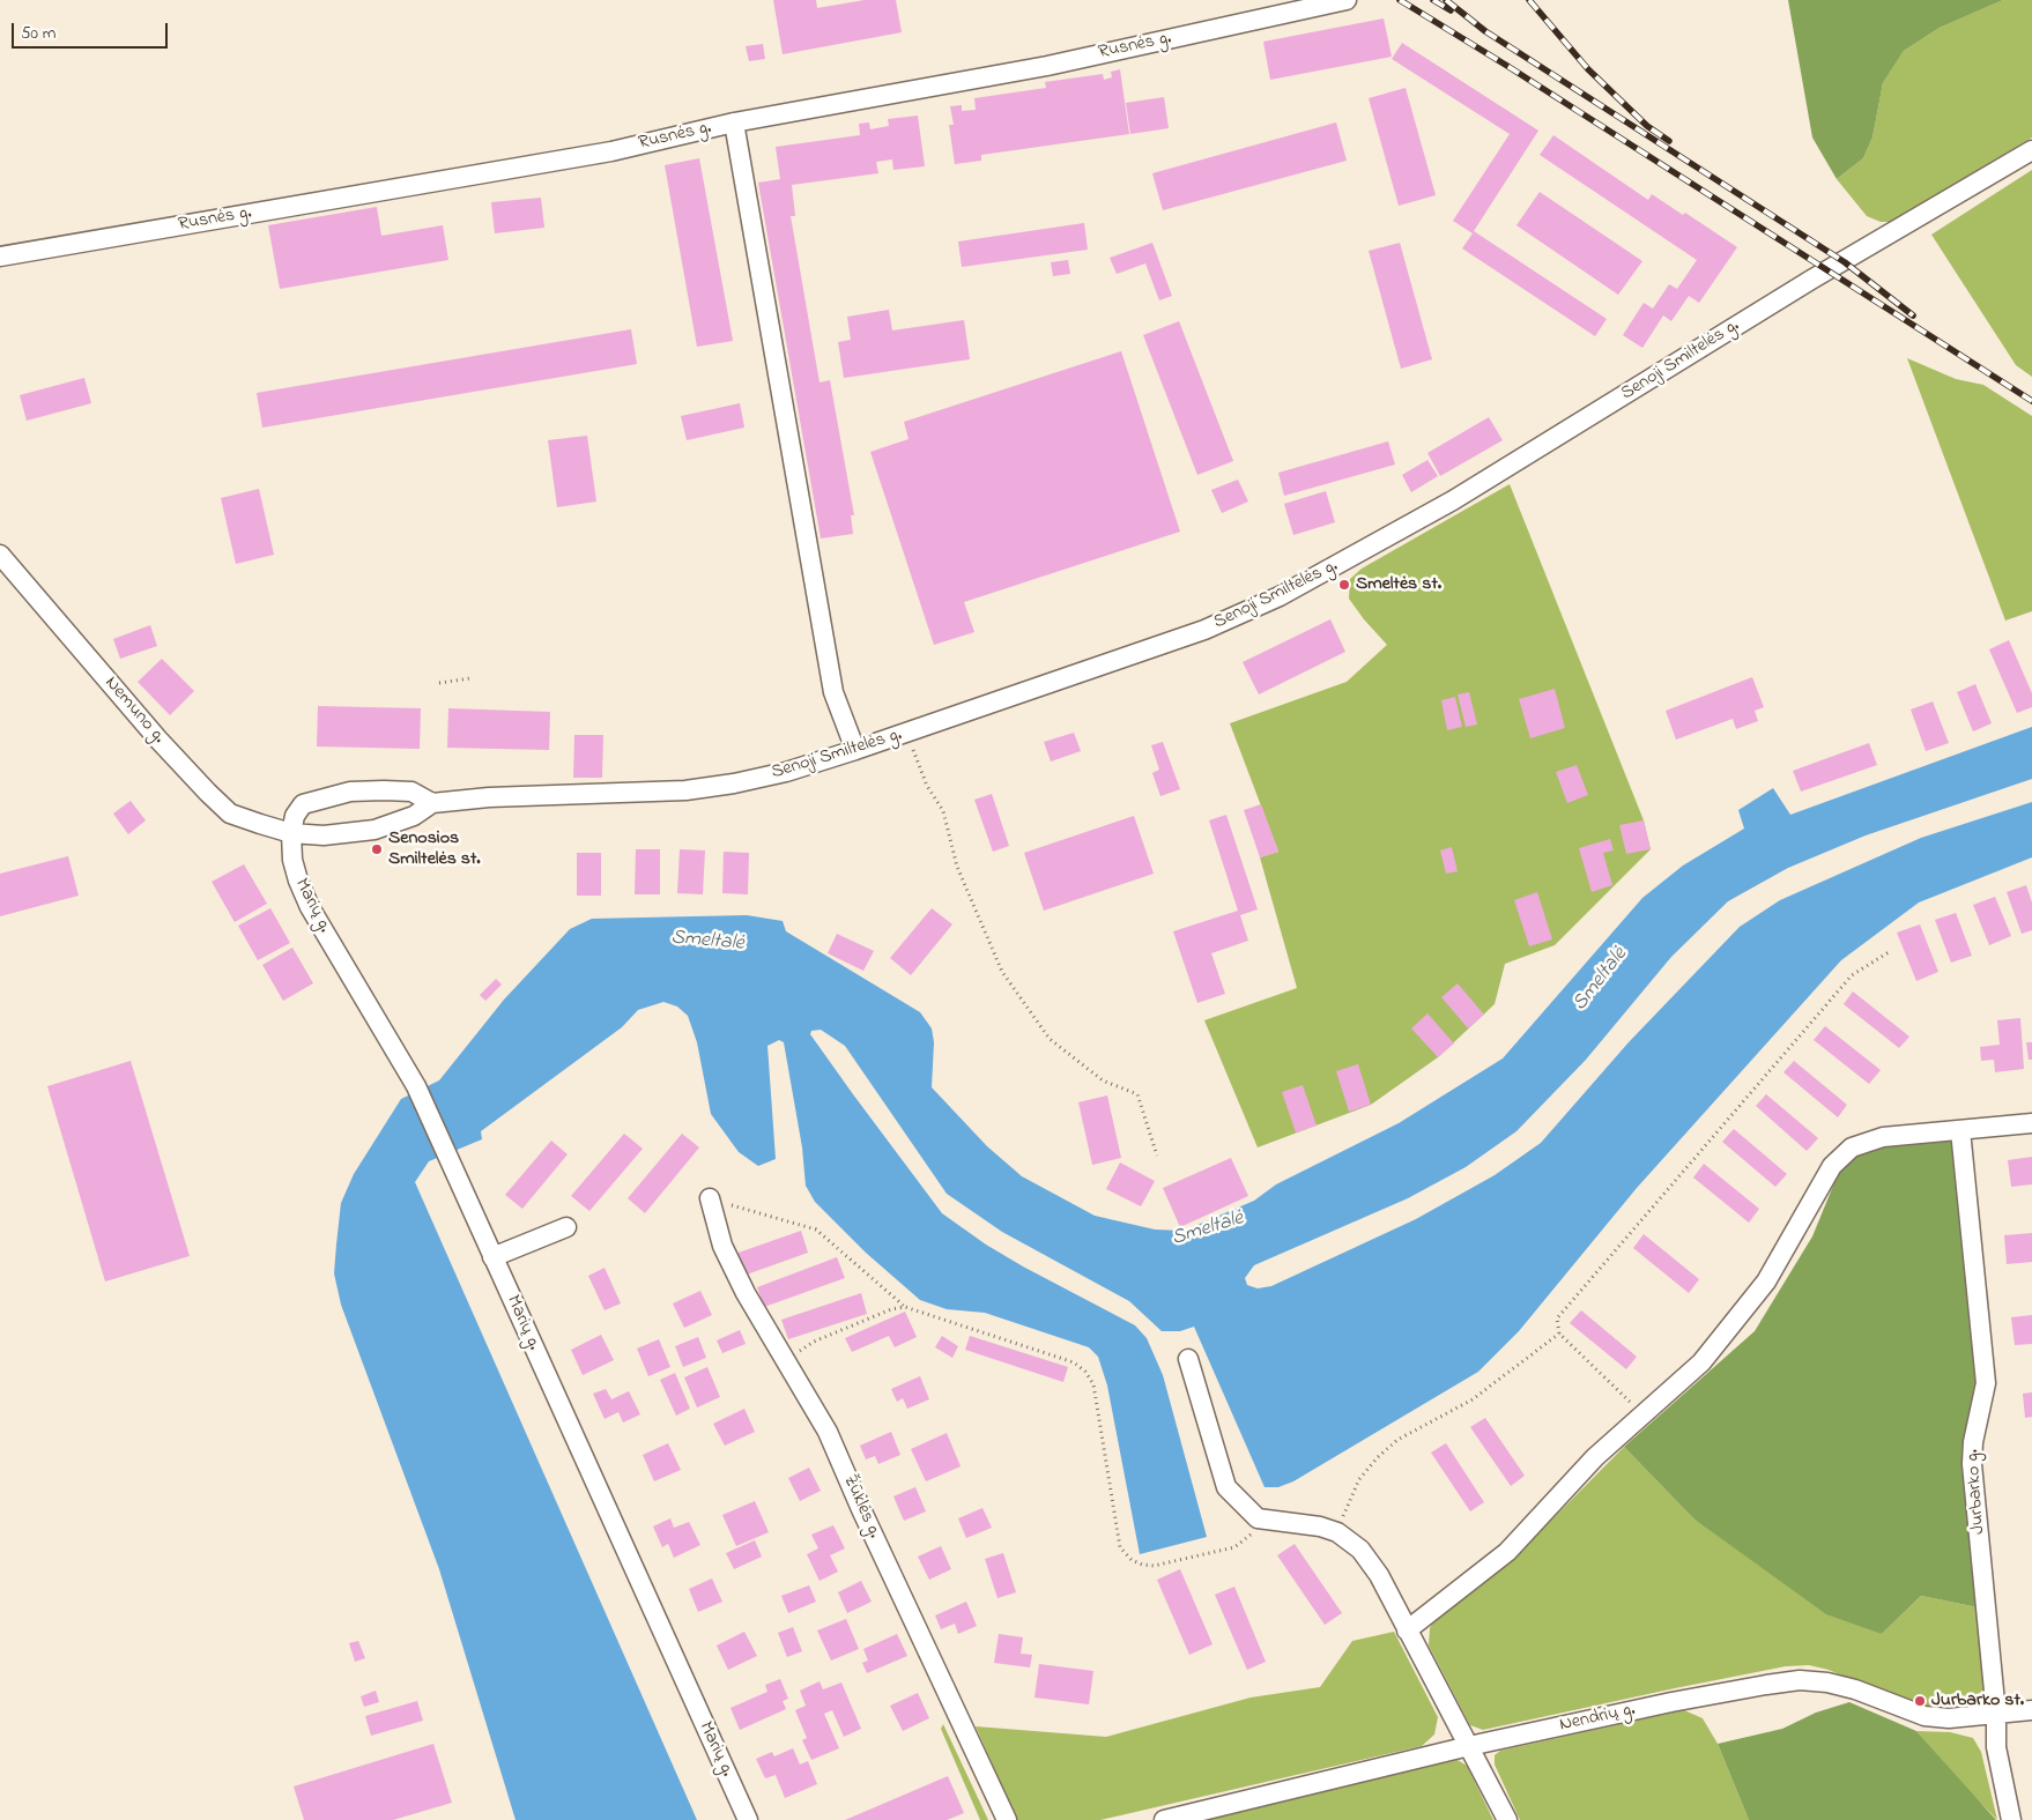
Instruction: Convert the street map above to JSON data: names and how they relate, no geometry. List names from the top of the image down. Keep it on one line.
{"streets":{"street":["Rusnės g.","Senoji Smiltelės g.","Nemuno g.","Marių g.","Jurbarko g.","Žūklės g.","Nendrių g."]},"crossings":[["Senoji Smiltelės g.","Nemuno g."],["Senoji Smiltelės g.","Marių g."],["Nemuno g.","Marių g."],["Jurbarko g.","Nendrių g."]],"water":["Smeltalė"],"places":["Smeltės st.","Senosios Smiltelės st.","Jurbarko st."],"scale_bar":"50 m"}
